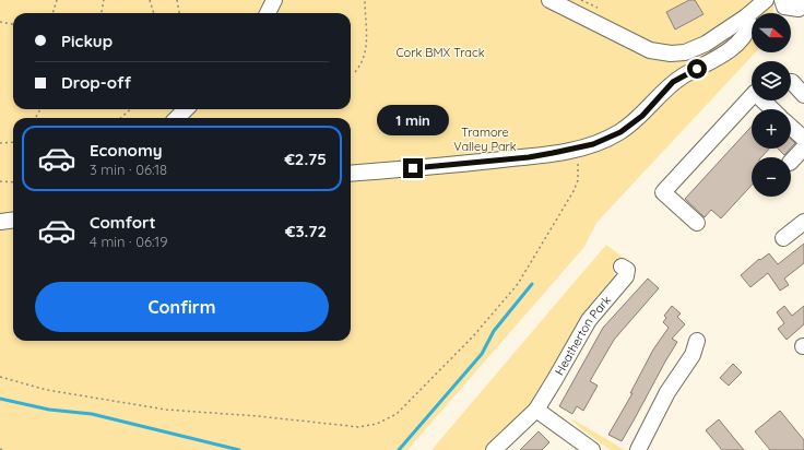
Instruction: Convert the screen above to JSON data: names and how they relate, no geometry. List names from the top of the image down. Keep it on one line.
{"streets":{"street":["Heatherton Park"]},"parks":["Cork BMX Track","Tramore Valley Park"],"north":"right","page":{"map_buttons":["+","−"],"banner":["Pickup","Drop-off"],"bubble":"1 min","list":[{"name":"Economy","note":"3 min · 06:18","value":"€2.75"},{"name":"Comfort","note":"4 min · 06:19","value":"€3.72"}],"buttons":"Confirm"}}
